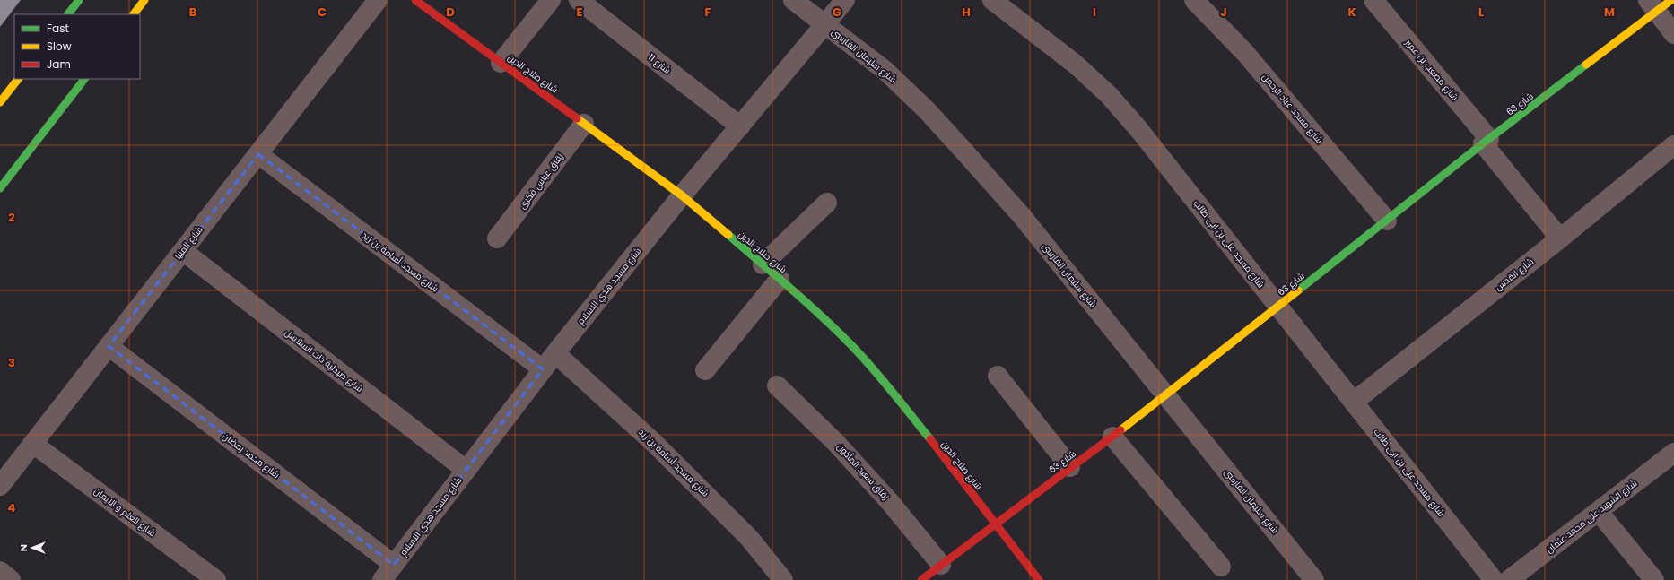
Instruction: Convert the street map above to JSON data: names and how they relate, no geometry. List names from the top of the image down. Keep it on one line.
{"streets":{"street":["شارع سليمان الفارسى","شارع 11","شارع مصعب بن عمير","شارع صلاح الدين","شارع 63","شارع مسجد عباد الرحمن","زقاق عباس فكرى","شارع المنيا","شارع مسجد على بن ابى طالب","شارع مسجد أسامة بن زيد","شارع القدس","شارع مسجد هدي الاسلام","شارع صيدلية ذات السلاسل","شارع محمد رمضان","زقاق سعيد المأذون","شارع العلم و الايمان","شارع الشهيد على محمد عثمان"]},"crossings":[["شارع سليمان الفارسى","شارع 63"],["شارع سليمان الفارسى","شارع مسجد هدي الاسلام"],["شارع 11","شارع مسجد هدي الاسلام"],["شارع مصعب بن عمير","شارع 63"],["شارع مصعب بن عمير","شارع القدس"],["شارع صلاح الدين","شارع 63"],["شارع صلاح الدين","زقاق عباس فكرى"],["شارع صلاح الدين","شارع مسجد هدي الاسلام"],["شارع 63","شارع مسجد عباد الرحمن"],["شارع 63","شارع مسجد على بن ابى طالب"],["شارع 63","زقاق سعيد المأذون"],["شارع المنيا","شارع مسجد أسامة بن زيد"],["شارع المنيا","شارع صيدلية ذات السلاسل"],["شارع المنيا","شارع محمد رمضان"],["شارع المنيا","شارع العلم و الايمان"],["شارع مسجد على بن ابى طالب","شارع القدس"],["شارع مسجد أسامة بن زيد","شارع مسجد هدي الاسلام"],["شارع مسجد هدي الاسلام","شارع صيدلية ذات السلاسل"],["شارع مسجد هدي الاسلام","شارع محمد رمضان"]],"legend":["Fast","Slow","Jam"],"north":"left","grid":{"columns":["B","C","D","E","F","G","H","I","J","K","L","M"],"rows":["2","3","4"]}}
